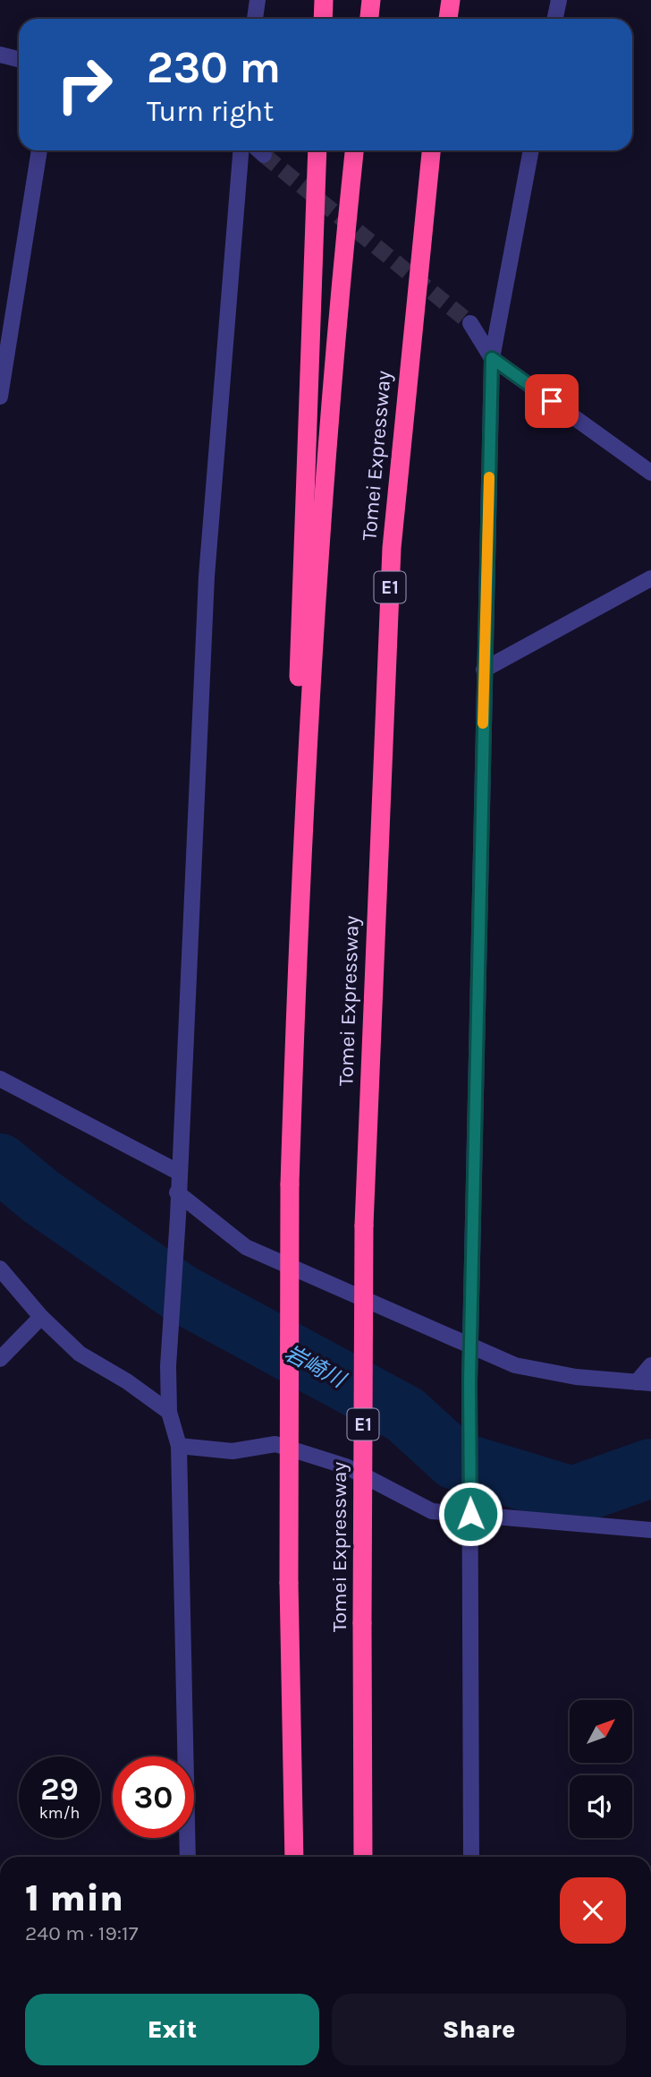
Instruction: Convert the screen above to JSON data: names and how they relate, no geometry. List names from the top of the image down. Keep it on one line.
{"streets":{"highway":["Tomei Expressway","E1"]},"water":["岩崎川"],"north":"top right","page":{"turn":["230 m","Turn right"],"speed":"29 km/h","limit":"30","heading":["1 min","240 m · 19:17"],"buttons":["Exit","Share"]}}
